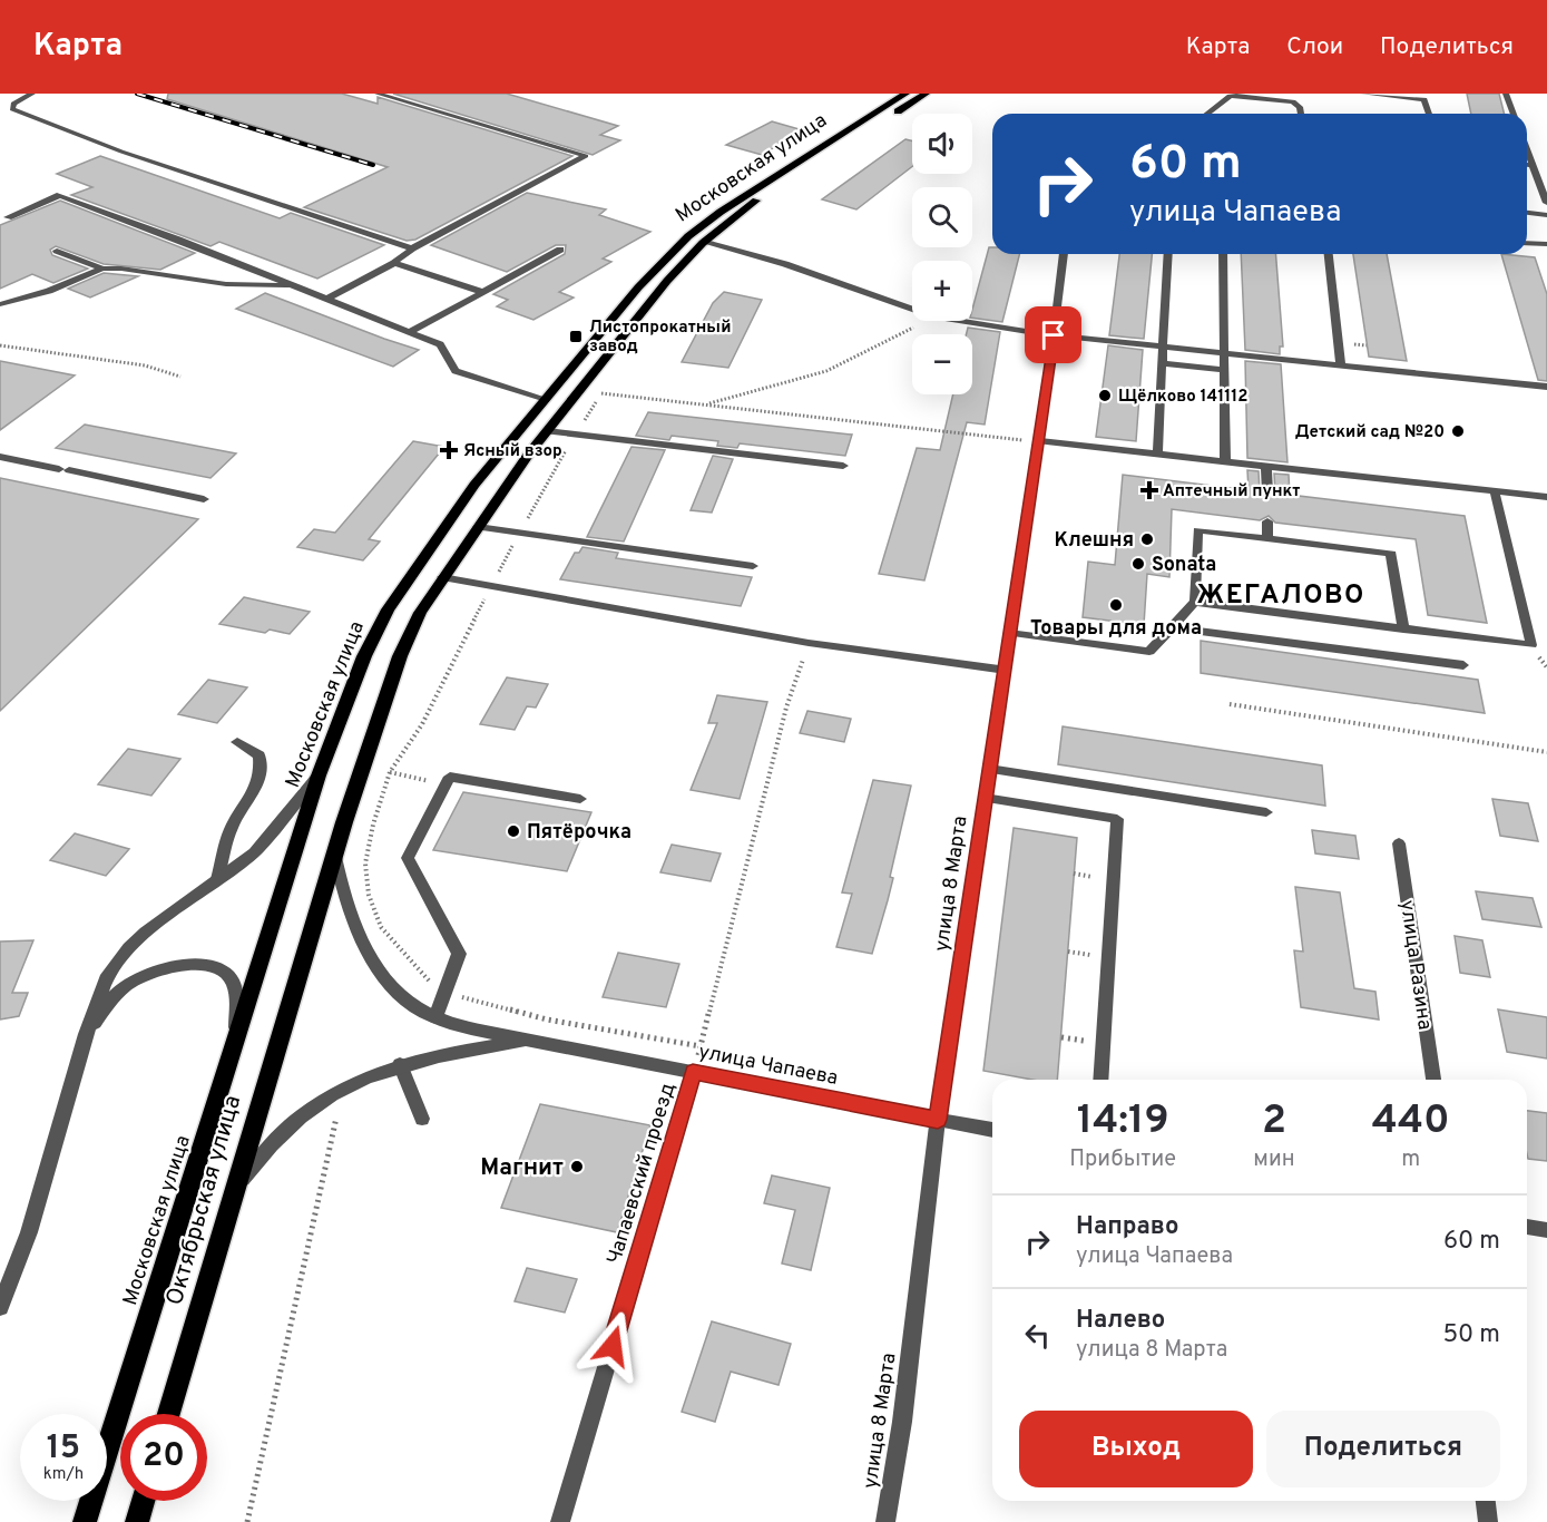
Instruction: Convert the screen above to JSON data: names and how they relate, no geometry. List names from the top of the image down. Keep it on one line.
{"streets":{"main road":["Московская улица","Октябрьская улица"],"street":["улица 8 Марта","улица Разина","улица Чапаева","Чапаевский проезд"]},"crossings":[["Московская улица","улица Чапаева"],["Московская улица","Октябрьская улица"],["улица 8 Марта","улица Чапаева"],["улица Чапаева","Чапаевский проезд"]],"districts":["ЖЕГАЛОВО"],"places":{"transit":["Листопрокатный завод"],"other":["Щёлково 141112","Детский сад №20","Клешня","Sonata","Товары для дома","Пятёрочка","Магнит"],"health":["Ясный взор","Аптечный пункт"]},"page":{"header":"Карта","nav":["Карта","Слои","Поделиться"],"map_buttons":["+","−"],"turn":["60 m","улица Чапаева"],"eta":["14:19","Прибытие","2","мин","440","m"],"list":[{"name":"Направо","note":"улица Чапаева","value":"60 m"},{"name":"Налево","note":"улица 8 Марта","value":"50 m"}],"buttons":["Выход","Поделиться"],"speed":"15 km/h","limit":"20"}}
